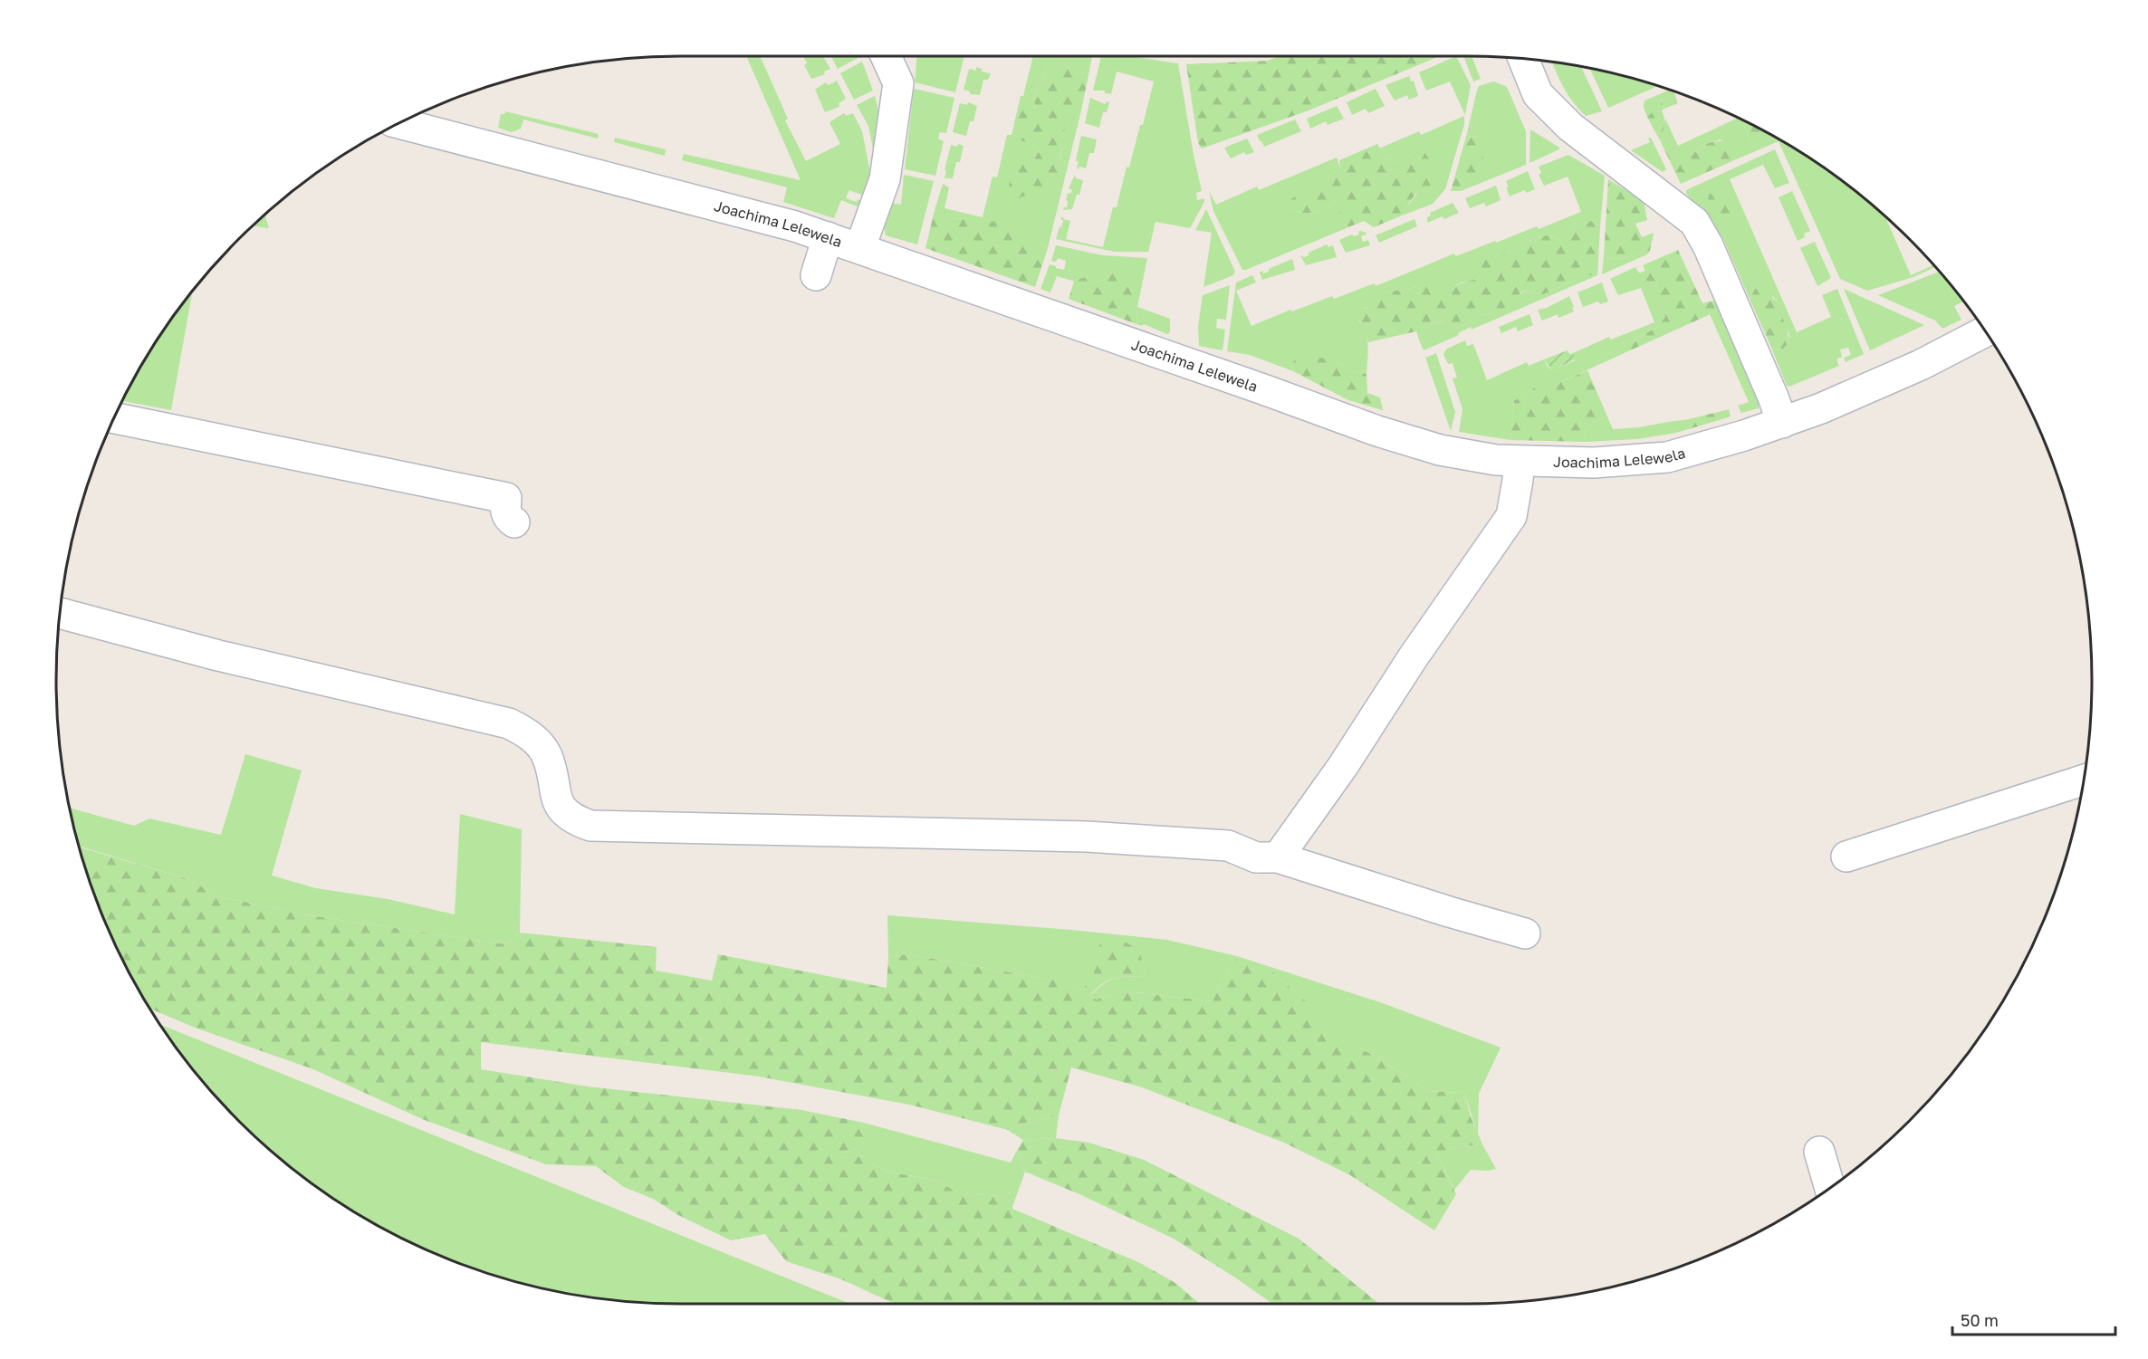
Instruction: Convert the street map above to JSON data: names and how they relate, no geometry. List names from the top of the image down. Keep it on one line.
{"streets":{"street":["Joachima Lelewela"]},"scale_bar":"50 m"}
